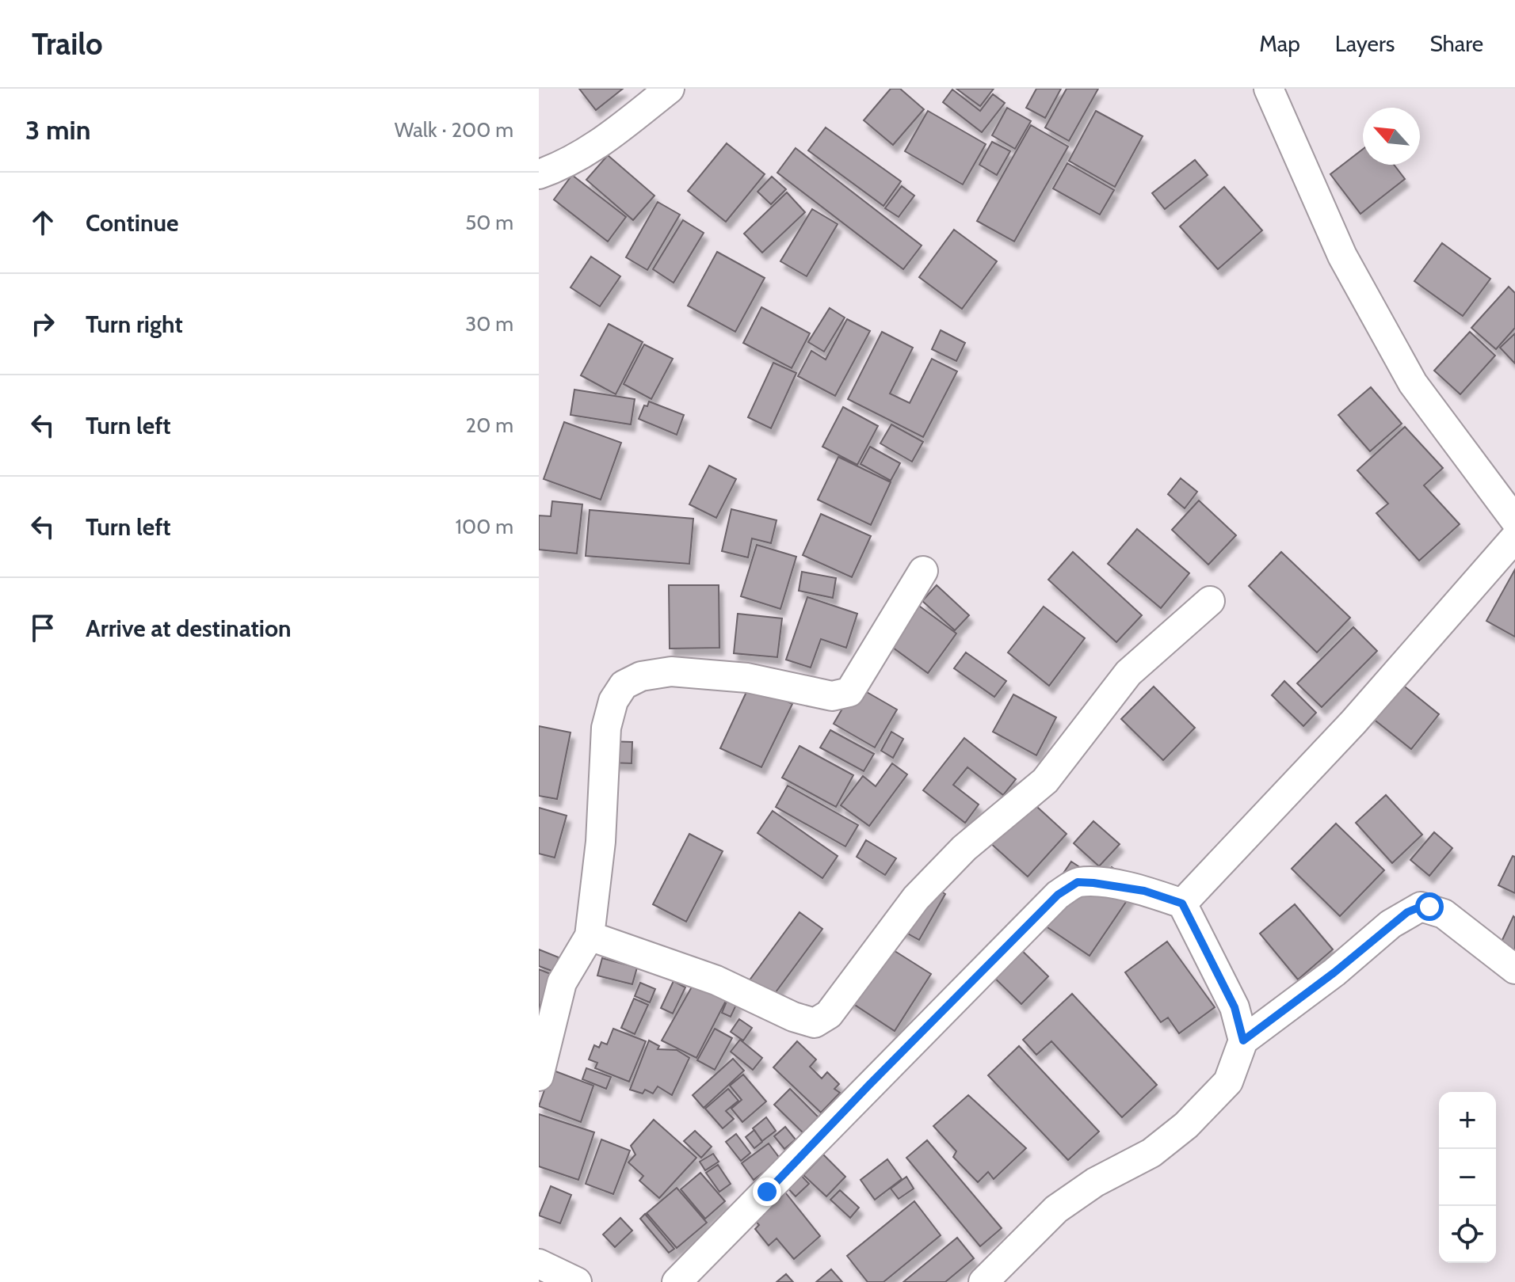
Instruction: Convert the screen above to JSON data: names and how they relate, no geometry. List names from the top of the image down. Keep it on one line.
{"north":"top left","page":{"header":"Trailo","nav":["Map","Layers","Share"],"heading":["3 min","Walk · 200 m"],"list":[["Continue","50 m"],["Turn right","30 m"],["Turn left","20 m"],["Turn left","100 m"],"Arrive at destination"],"map_buttons":["+","−"]}}
